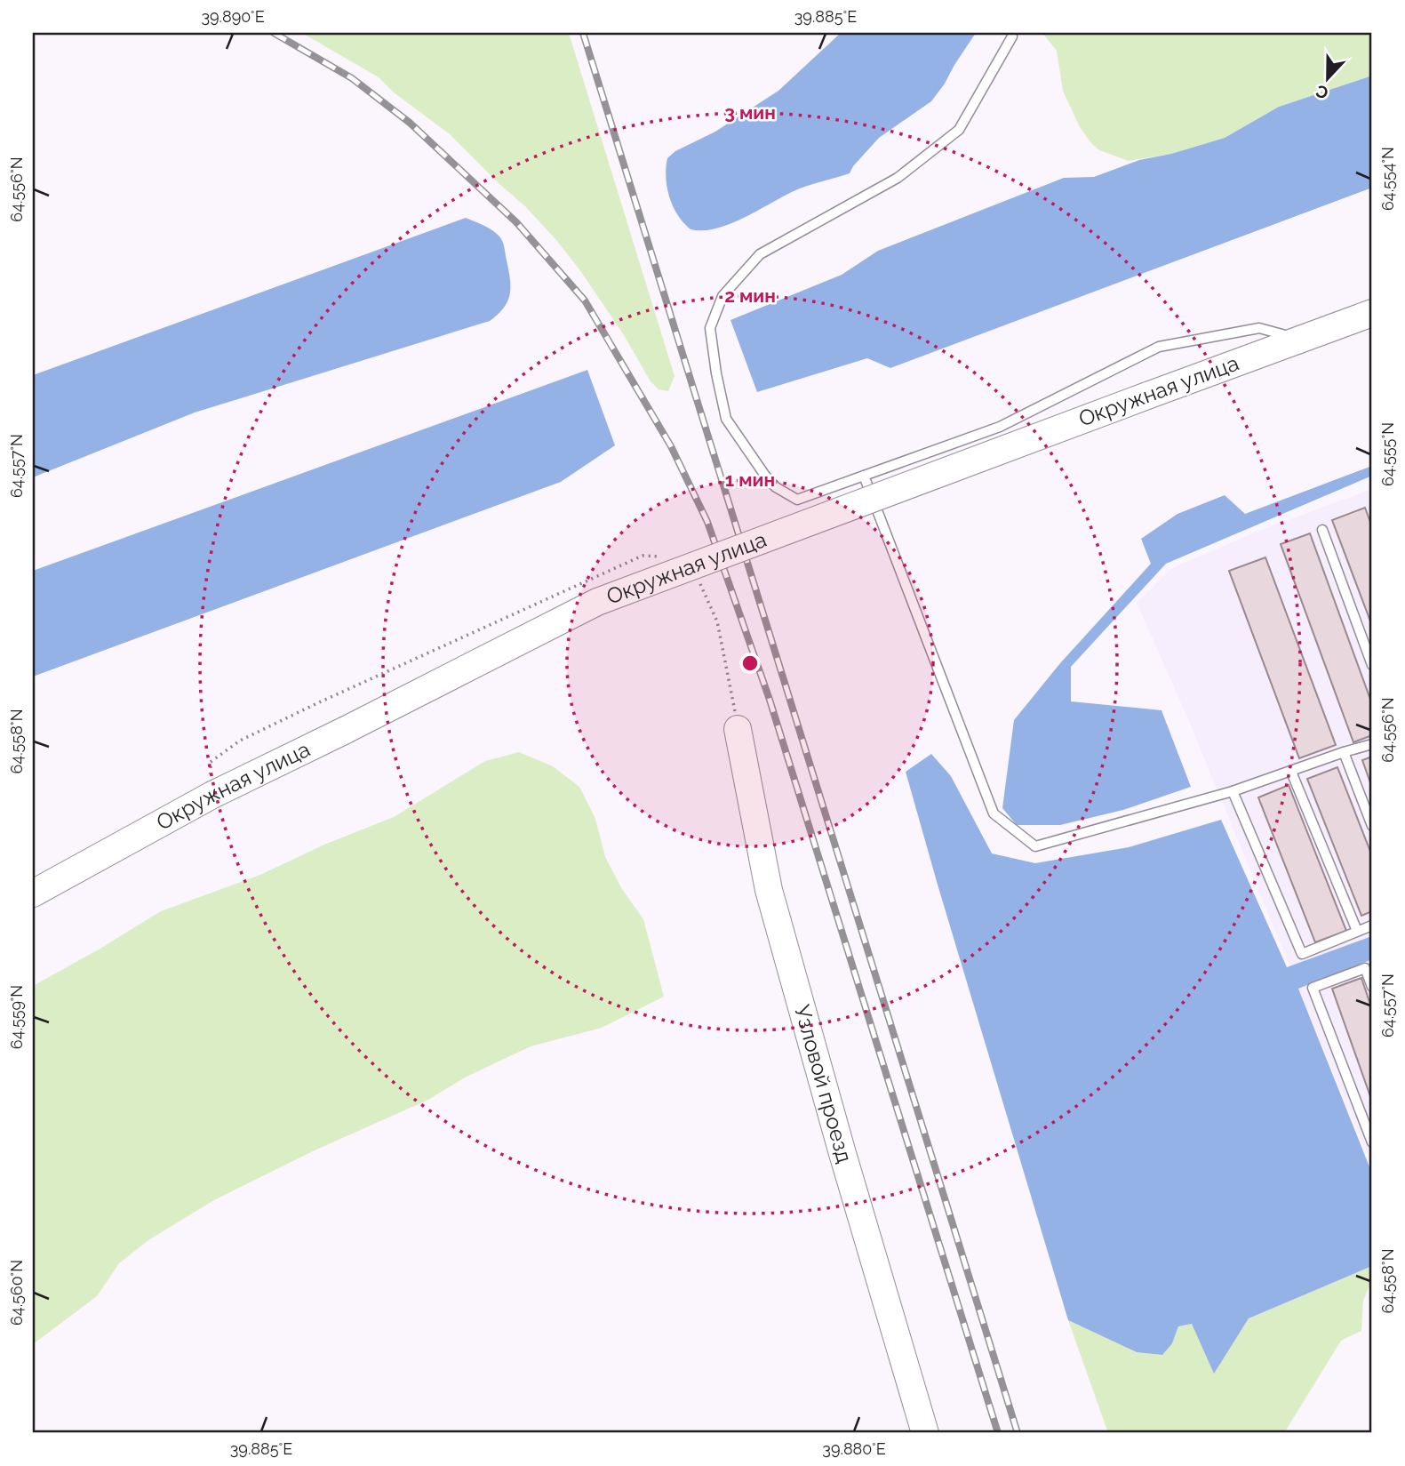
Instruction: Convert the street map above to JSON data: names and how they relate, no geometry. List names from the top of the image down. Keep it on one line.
{"streets":{"main road":["Окружная улица","Узловой проезд"]},"north":"bottom","coordinates":["39.890°E","39.885°E","64.554°N","64.556°N","64.555°N","64.557°N","64.558°N","64.559°N","64.560°N","39.880°E"],"rings":["3 мин","2 мин","1 мин"]}
